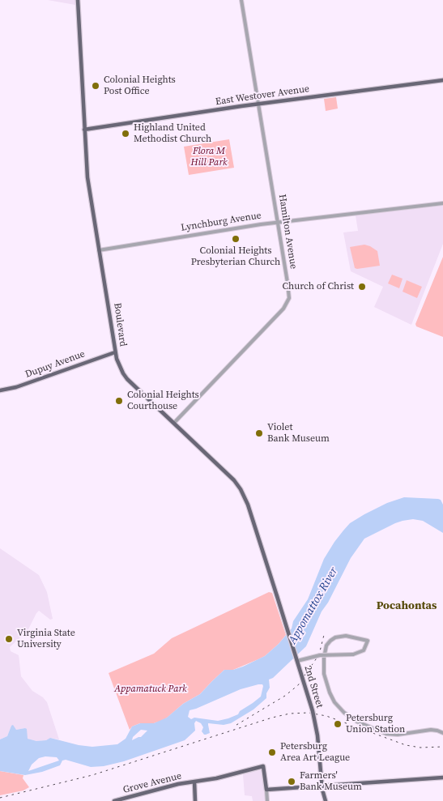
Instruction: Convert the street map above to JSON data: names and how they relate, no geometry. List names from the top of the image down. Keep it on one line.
{"streets":{"main road":["East Westover Avenue","Boulevard","Dupuy Avenue","2nd Street","Grove Avenue"],"street":["Lynchburg Avenue","Hamilton Avenue"]},"crossings":[["East Westover Avenue","Hamilton Avenue"],["East Westover Avenue","Boulevard"],["Lynchburg Avenue","Hamilton Avenue"],["Lynchburg Avenue","Boulevard"],["Hamilton Avenue","Boulevard"],["Boulevard","Dupuy Avenue"],["Boulevard","2nd Street"]],"districts":["Pocahontas"],"water":["Appomattox River"],"parks":["Flora M Hill Park","Appamatuck Park"],"places":["Colonial Heights Post Office","Highland United Methodist Church","Colonial Heights Presbyterian Church","Church of Christ","Colonial Heights Courthouse","Violet Bank Museum","Virginia State University","Petersburg Union Station","Petersburg Area Art League","Farmers' Bank Museum"]}
